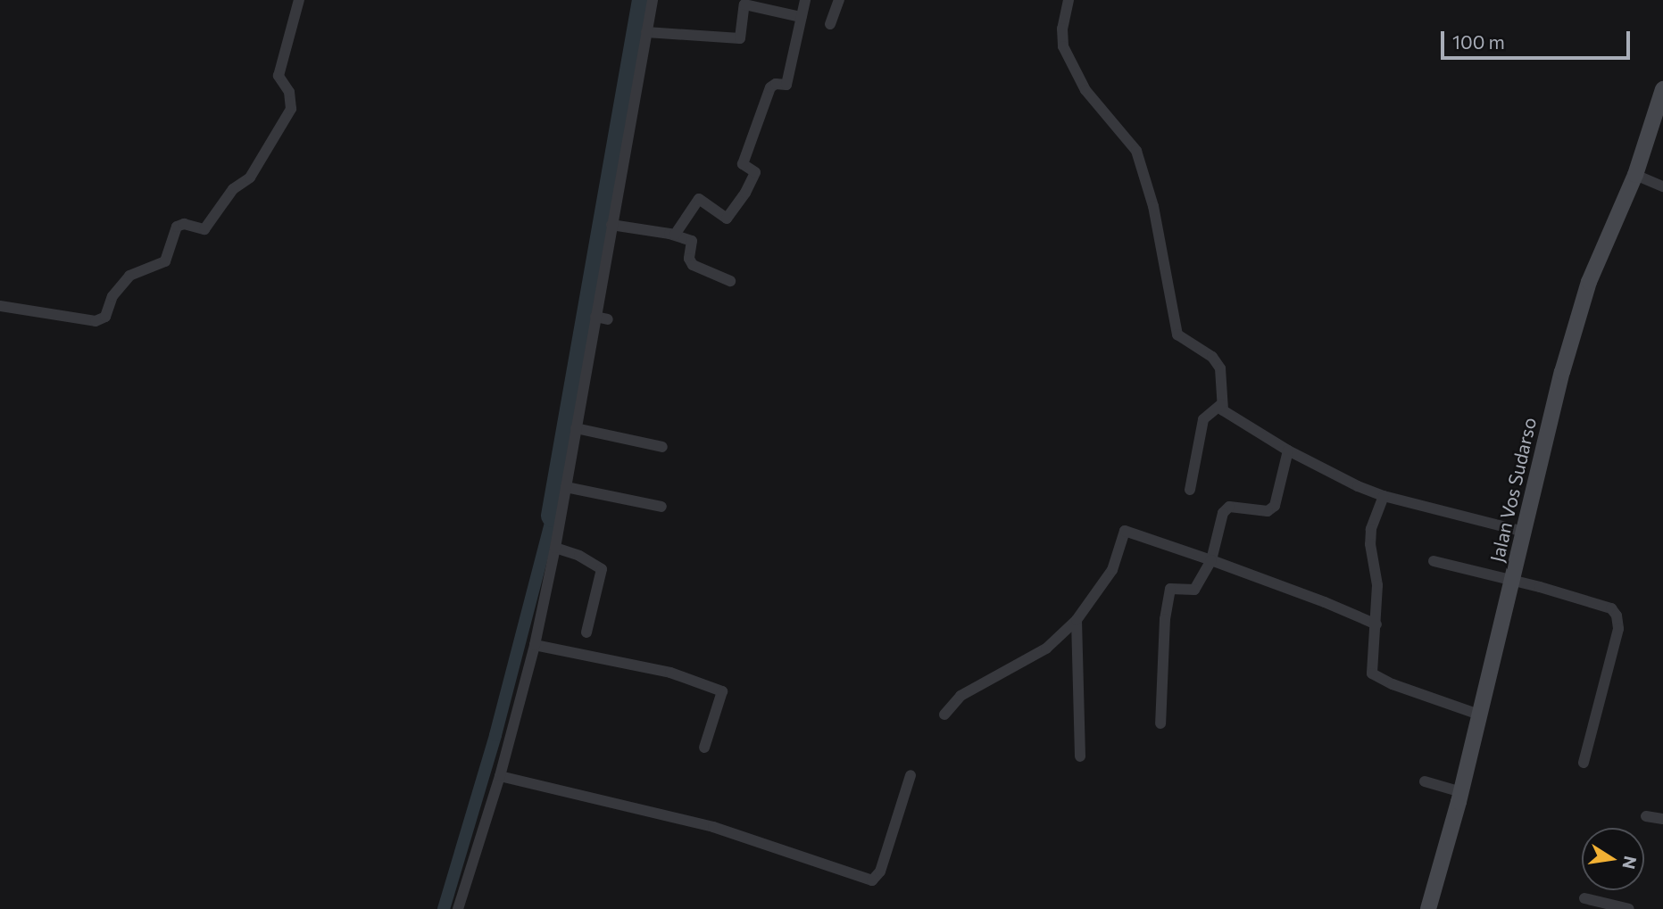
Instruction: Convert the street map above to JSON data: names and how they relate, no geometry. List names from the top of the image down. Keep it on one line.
{"streets":{"street":["Jalan Vos Sudarso"]},"scale_bar":"100 m","north":"right"}
